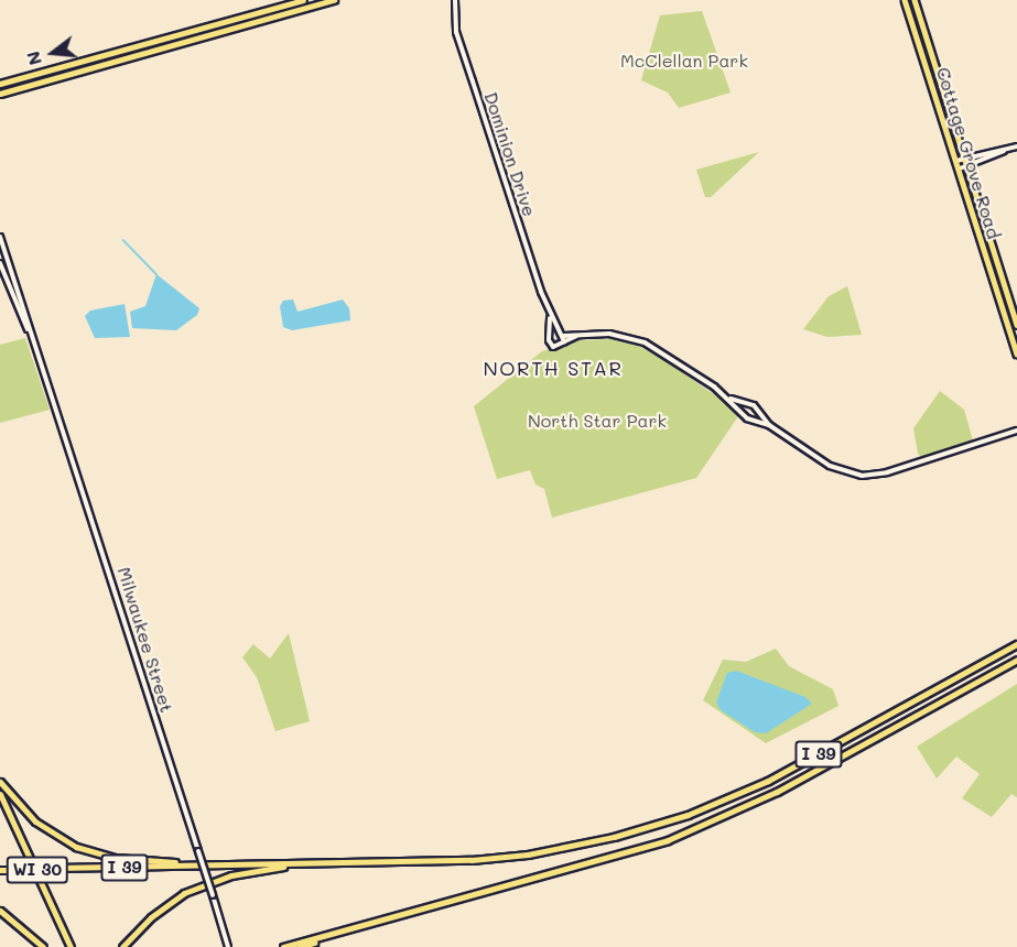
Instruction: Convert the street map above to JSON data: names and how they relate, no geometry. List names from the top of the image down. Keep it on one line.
{"streets":{"highway":["I 39","WI 30"],"main road":["Cottage Grove Road"],"street":["Dominion Drive","Milwaukee Street"]},"districts":["NORTH STAR"],"parks":["McClellan Park","North Star Park"],"north":"left"}
